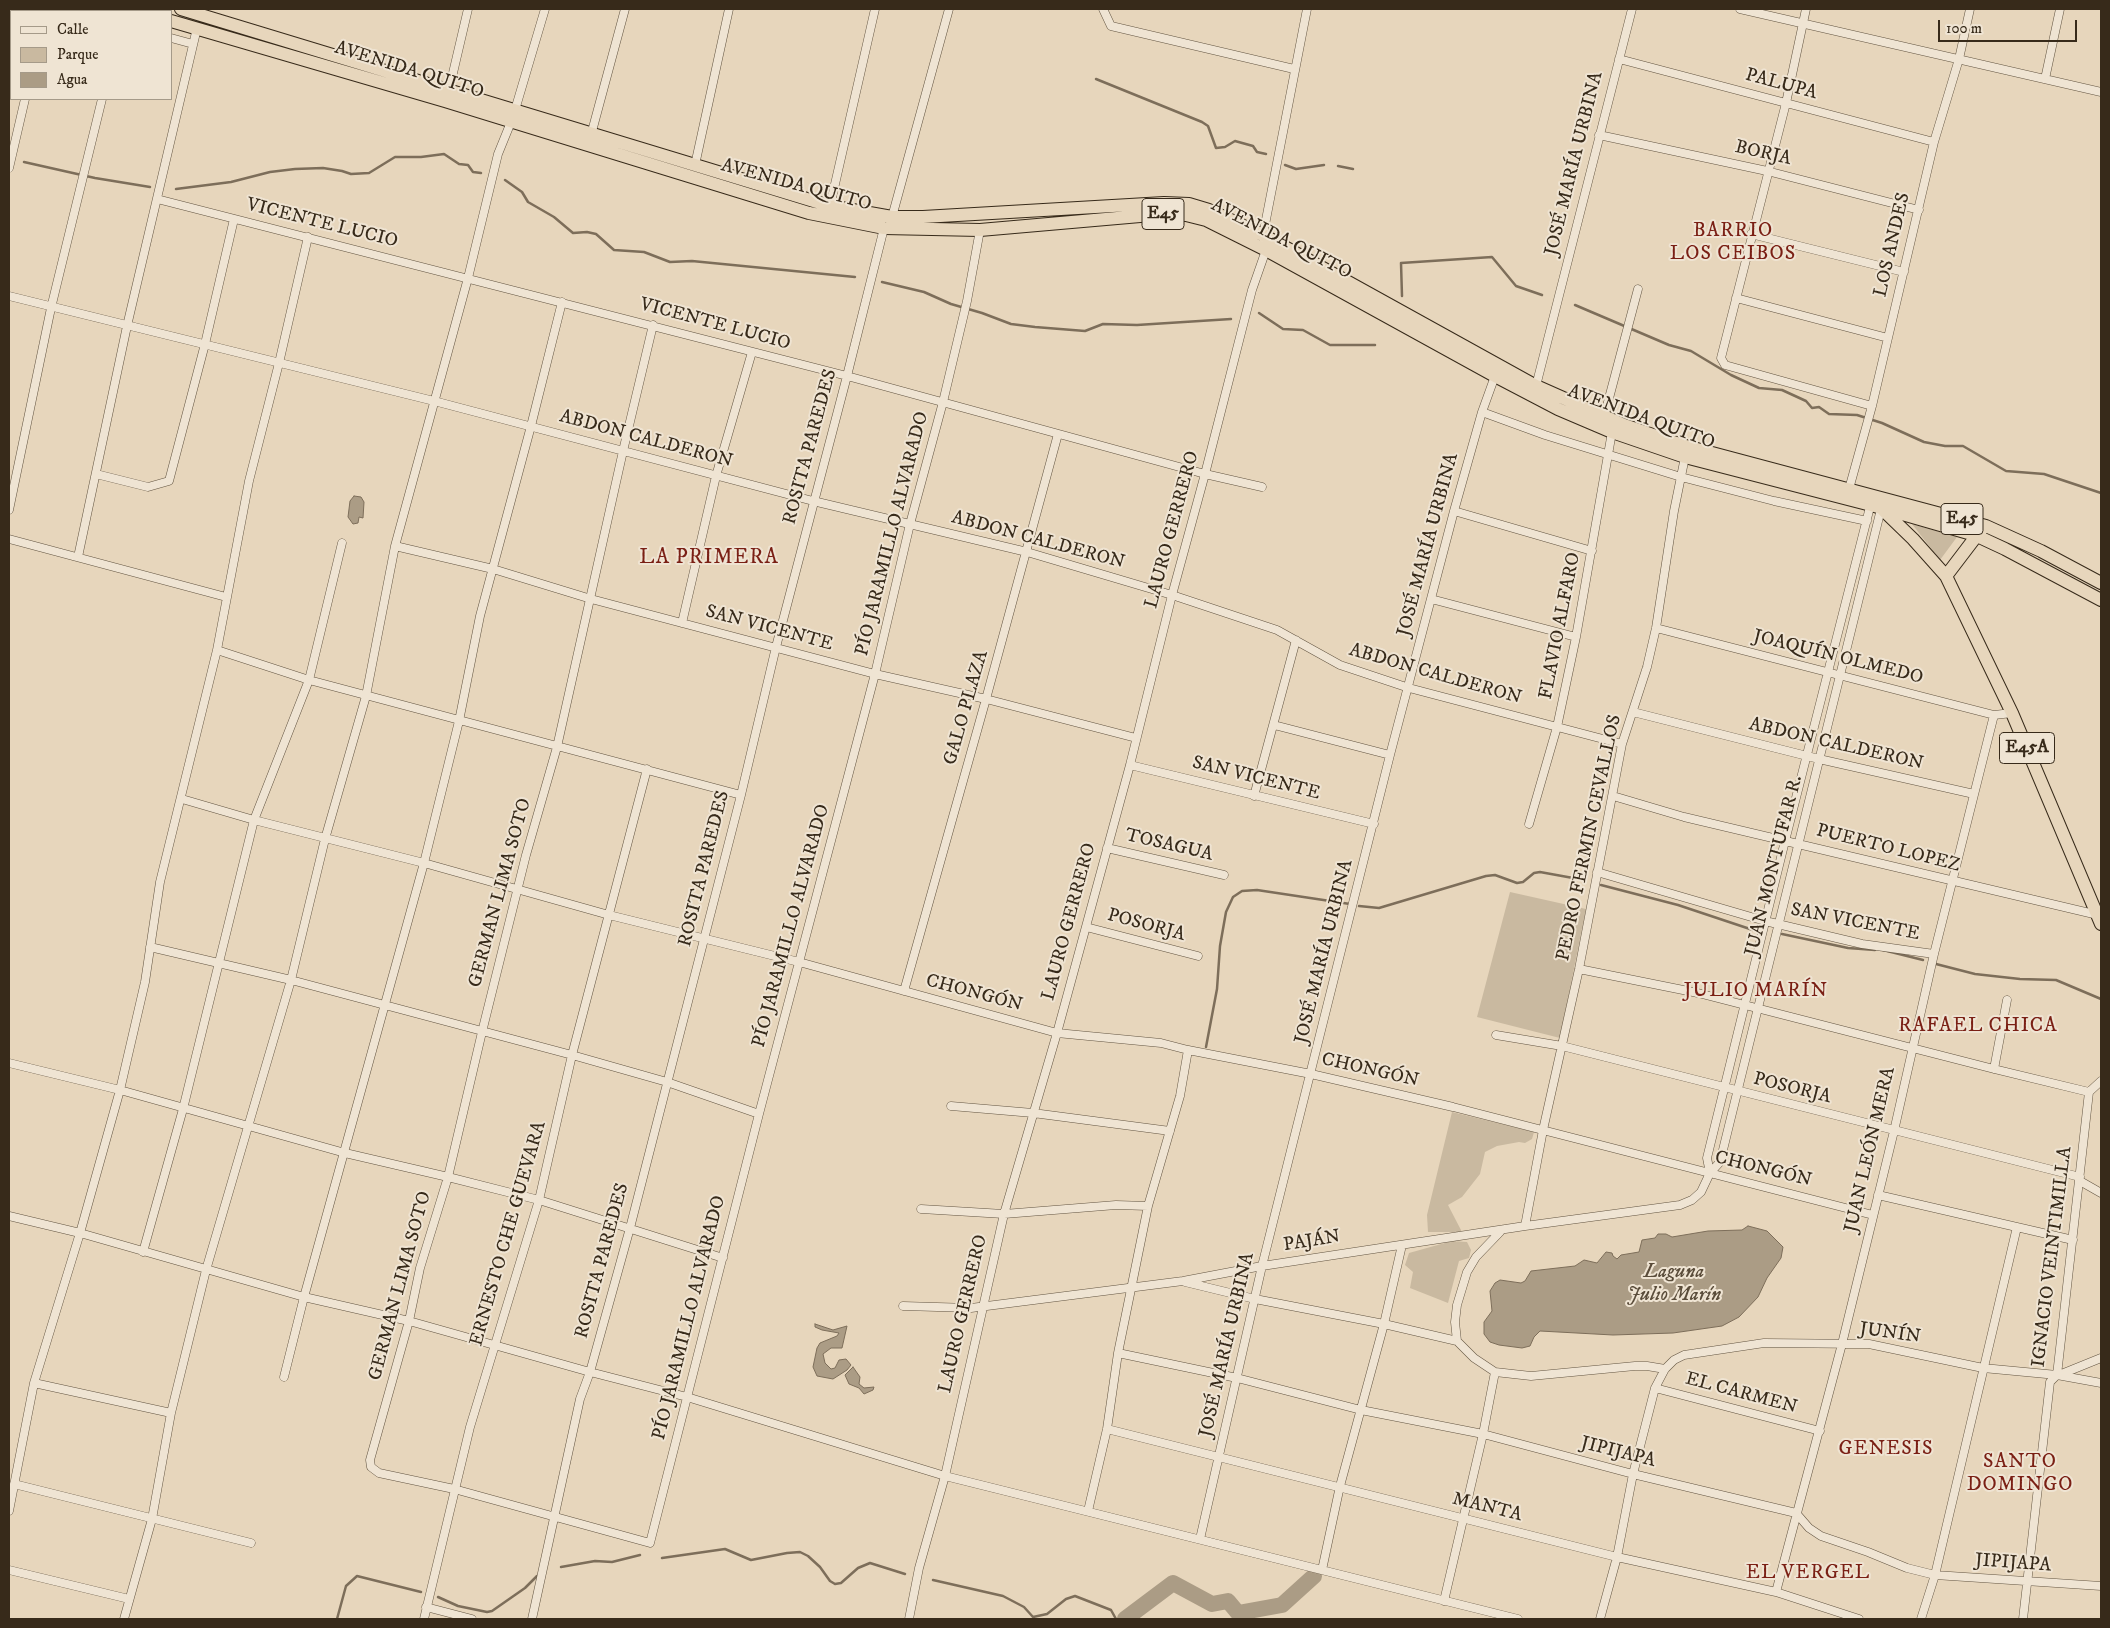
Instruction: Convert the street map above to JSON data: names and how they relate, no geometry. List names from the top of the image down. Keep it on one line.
{"streets":{"highway":["AVENIDA QUITO","E45","E45A"],"street":["PALUPA","BORJA","JOSÉ MARÍA URBINA","VICENTE LUCIO","LOS ANDES","ABDON CALDERON","ROSITA PAREDES","LAURO GERRERO","PÍO JARAMILLO ALVARADO","FLAVIO ALFARO","SAN VICENTE","JOAQUÍN OLMEDO","GALO PLAZA","PEDRO FERMIN CEVALLOS","TOSAGUA","PUERTO LOPEZ","JUAN MONTUFAR R.","GERMAN LIMA SOTO","POSORJA","CHONGÓN","JUAN LEÓN MERA","ERNESTO CHE GUEVARA","PAJÁN","IGNACIO VEINTIMILLA","JUNÍN","EL CARMEN","JIPIJAPA","MANTA"]},"crossings":[["AVENIDA QUITO","JOSÉ MARÍA URBINA"],["AVENIDA QUITO","LOS ANDES"],["AVENIDA QUITO","ROSITA PAREDES"],["AVENIDA QUITO","LAURO GERRERO"],["AVENIDA QUITO","PÍO JARAMILLO ALVARADO"],["AVENIDA QUITO","FLAVIO ALFARO"],["AVENIDA QUITO","E45A"],["AVENIDA QUITO","PEDRO FERMIN CEVALLOS"],["AVENIDA QUITO","JUAN MONTUFAR R."],["PALUPA","JOSÉ MARÍA URBINA"],["PALUPA","LOS ANDES"],["BORJA","JOSÉ MARÍA URBINA"],["BORJA","LOS ANDES"],["JOSÉ MARÍA URBINA","ABDON CALDERON"],["JOSÉ MARÍA URBINA","SAN VICENTE"],["JOSÉ MARÍA URBINA","CHONGÓN"],["JOSÉ MARÍA URBINA","PAJÁN"],["JOSÉ MARÍA URBINA","JIPIJAPA"],["JOSÉ MARÍA URBINA","MANTA"],["VICENTE LUCIO","ROSITA PAREDES"],["VICENTE LUCIO","LAURO GERRERO"],["VICENTE LUCIO","PÍO JARAMILLO ALVARADO"],["VICENTE LUCIO","GALO PLAZA"],["VICENTE LUCIO","GERMAN LIMA SOTO"],["ABDON CALDERON","ROSITA PAREDES"],["ABDON CALDERON","LAURO GERRERO"],["ABDON CALDERON","PÍO JARAMILLO ALVARADO"],["ABDON CALDERON","FLAVIO ALFARO"],["ABDON CALDERON","GALO PLAZA"],["ABDON CALDERON","PEDRO FERMIN CEVALLOS"],["ABDON CALDERON","JUAN MONTUFAR R."],["ABDON CALDERON","GERMAN LIMA SOTO"],["ABDON CALDERON","JUAN LEÓN MERA"],["ROSITA PAREDES","PÍO JARAMILLO ALVARADO"],["ROSITA PAREDES","SAN VICENTE"],["ROSITA PAREDES","CHONGÓN"],["LAURO GERRERO","SAN VICENTE"],["LAURO GERRERO","TOSAGUA"],["LAURO GERRERO","POSORJA"],["LAURO GERRERO","CHONGÓN"],["LAURO GERRERO","PAJÁN"],["PÍO JARAMILLO ALVARADO","SAN VICENTE"],["PÍO JARAMILLO ALVARADO","CHONGÓN"],["SAN VICENTE","GALO PLAZA"],["SAN VICENTE","PEDRO FERMIN CEVALLOS"],["SAN VICENTE","JUAN MONTUFAR R."],["SAN VICENTE","GERMAN LIMA SOTO"],["SAN VICENTE","JUAN LEÓN MERA"],["JOAQUÍN OLMEDO","E45A"],["JOAQUÍN OLMEDO","PEDRO FERMIN CEVALLOS"],["JOAQUÍN OLMEDO","JUAN MONTUFAR R."],["JOAQUÍN OLMEDO","JUAN LEÓN MERA"],["GALO PLAZA","CHONGÓN"],["E45A","PUERTO LOPEZ"],["E45A","JUAN MONTUFAR R."],["PEDRO FERMIN CEVALLOS","PUERTO LOPEZ"],["PEDRO FERMIN CEVALLOS","POSORJA"],["PEDRO FERMIN CEVALLOS","CHONGÓN"],["PEDRO FERMIN CEVALLOS","PAJÁN"],["PUERTO LOPEZ","JUAN MONTUFAR R."],["PUERTO LOPEZ","JUAN LEÓN MERA"],["JUAN MONTUFAR R.","POSORJA"],["JUAN MONTUFAR R.","CHONGÓN"],["JUAN MONTUFAR R.","PAJÁN"],["GERMAN LIMA SOTO","CHONGÓN"],["GERMAN LIMA SOTO","ERNESTO CHE GUEVARA"],["POSORJA","JUAN LEÓN MERA"],["POSORJA","IGNACIO VEINTIMILLA"],["CHONGÓN","JUAN LEÓN MERA"],["CHONGÓN","ERNESTO CHE GUEVARA"],["CHONGÓN","PAJÁN"],["JUAN LEÓN MERA","JUNÍN"],["JUAN LEÓN MERA","EL CARMEN"],["JUAN LEÓN MERA","JIPIJAPA"],["JUAN LEÓN MERA","MANTA"],["IGNACIO VEINTIMILLA","JUNÍN"],["IGNACIO VEINTIMILLA","JIPIJAPA"]],"districts":["BARRIO LOS CEIBOS","LA PRIMERA","JULIO MARÍN","RAFAEL CHICA","GENESIS","SANTO DOMINGO","EL VERGEL"],"water":["Laguna Julio Marín"],"legend":["Calle","Parque","Agua"],"scale_bar":"100 m"}
